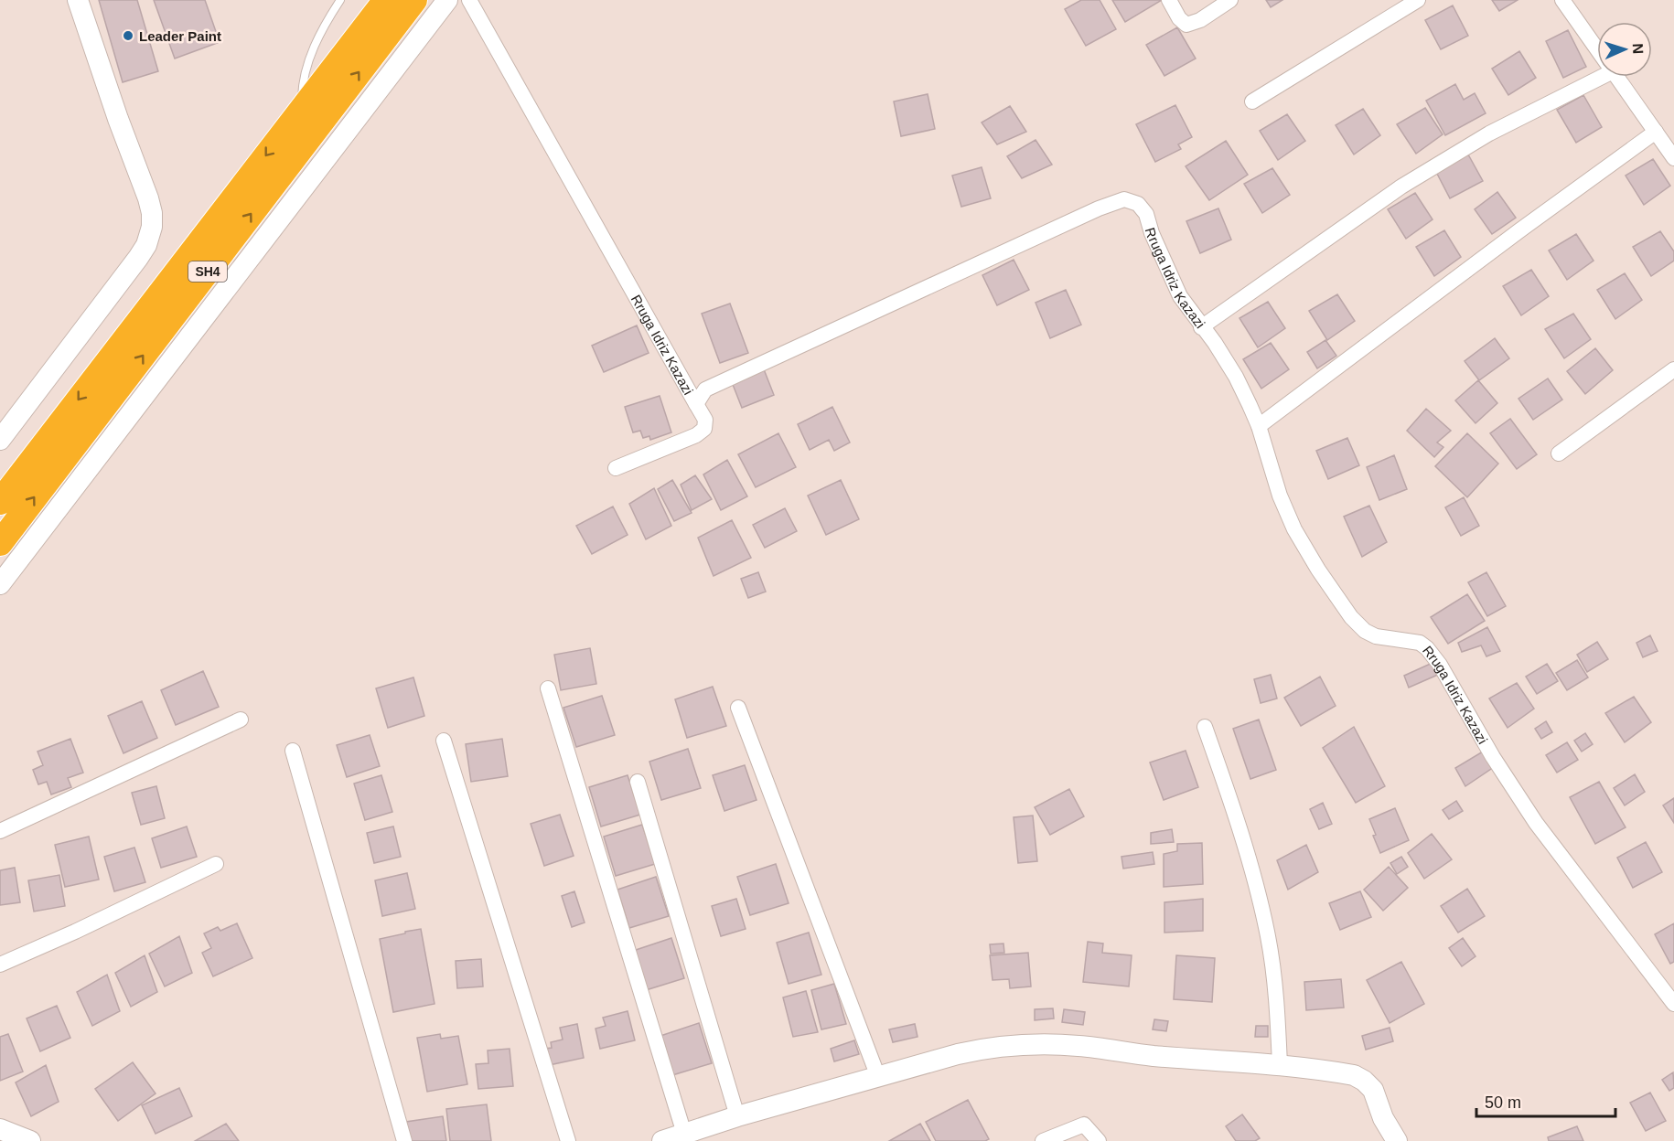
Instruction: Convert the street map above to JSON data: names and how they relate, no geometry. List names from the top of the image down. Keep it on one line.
{"streets":{"highway":["SH4"],"street":["Rruga Idriz Kazazi"]},"places":["Leader Paint"],"scale_bar":"50 m","north":"right"}
